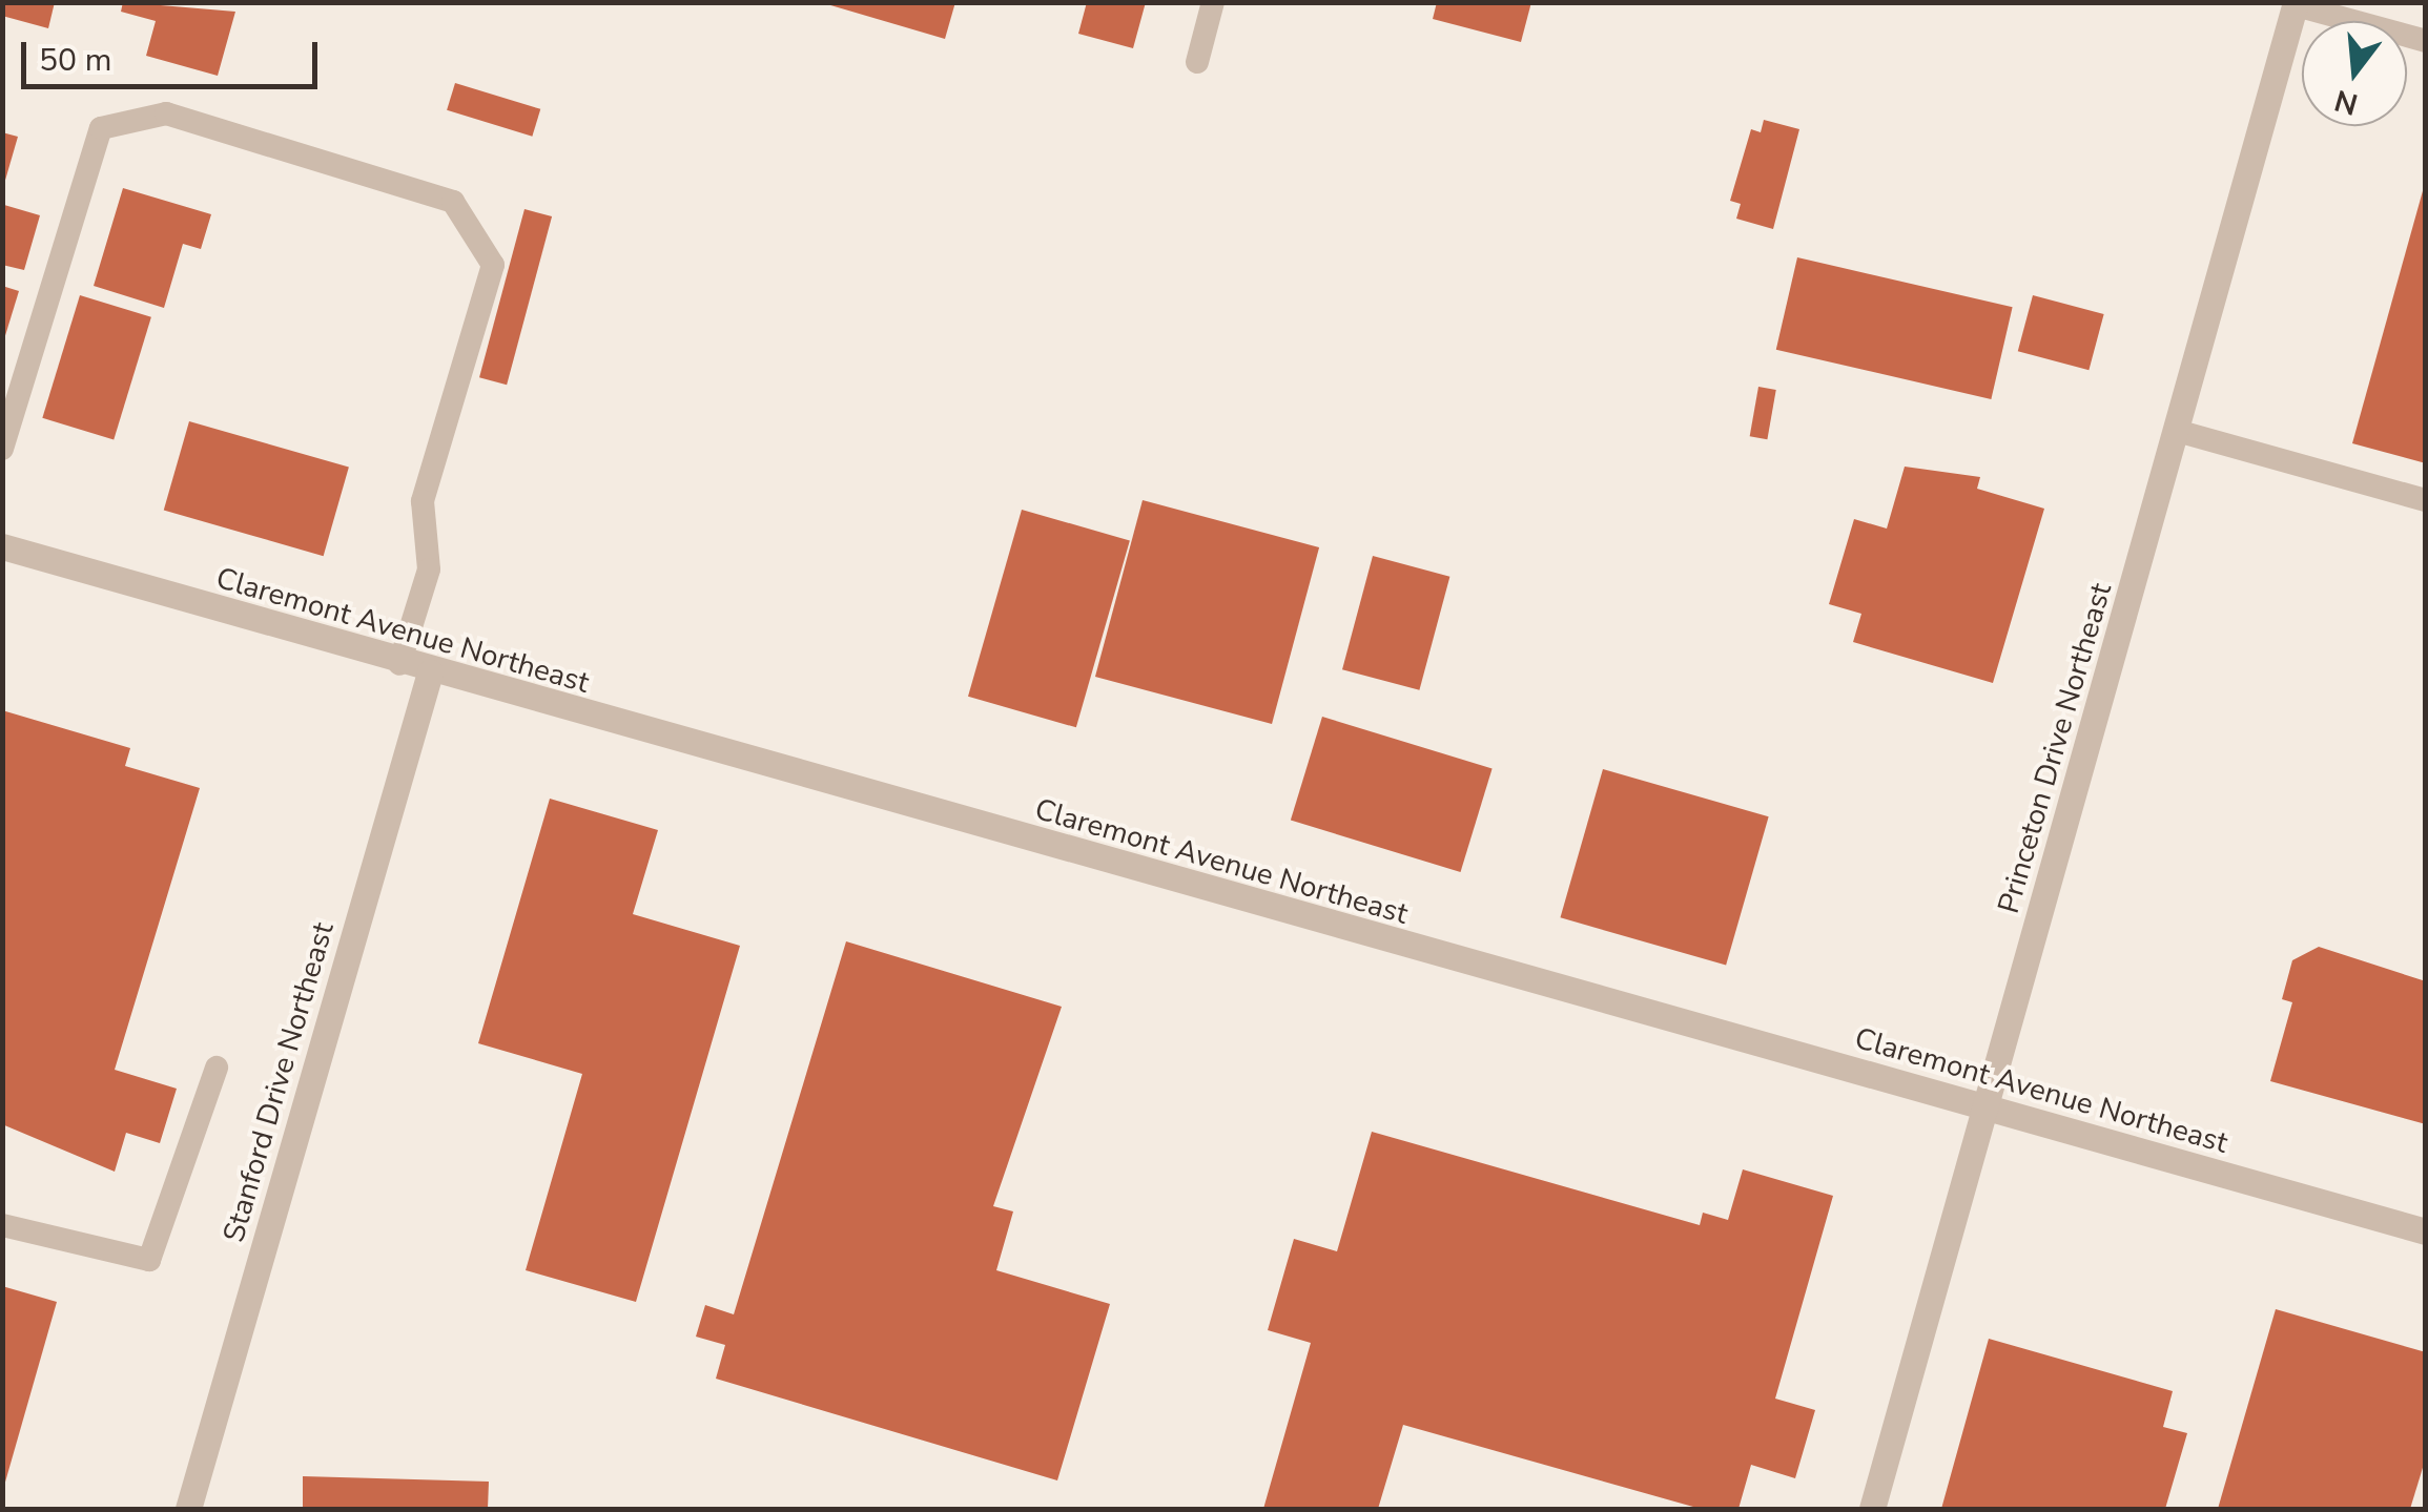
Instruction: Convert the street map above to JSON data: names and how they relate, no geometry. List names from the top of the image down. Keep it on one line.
{"streets":{"street":["Claremont Avenue Northeast","Princeton Drive Northeast","Stanford Drive Northeast"]},"crossings":[["Claremont Avenue Northeast","Princeton Drive Northeast"],["Claremont Avenue Northeast","Stanford Drive Northeast"]],"scale_bar":"50 m","north":"bottom"}
